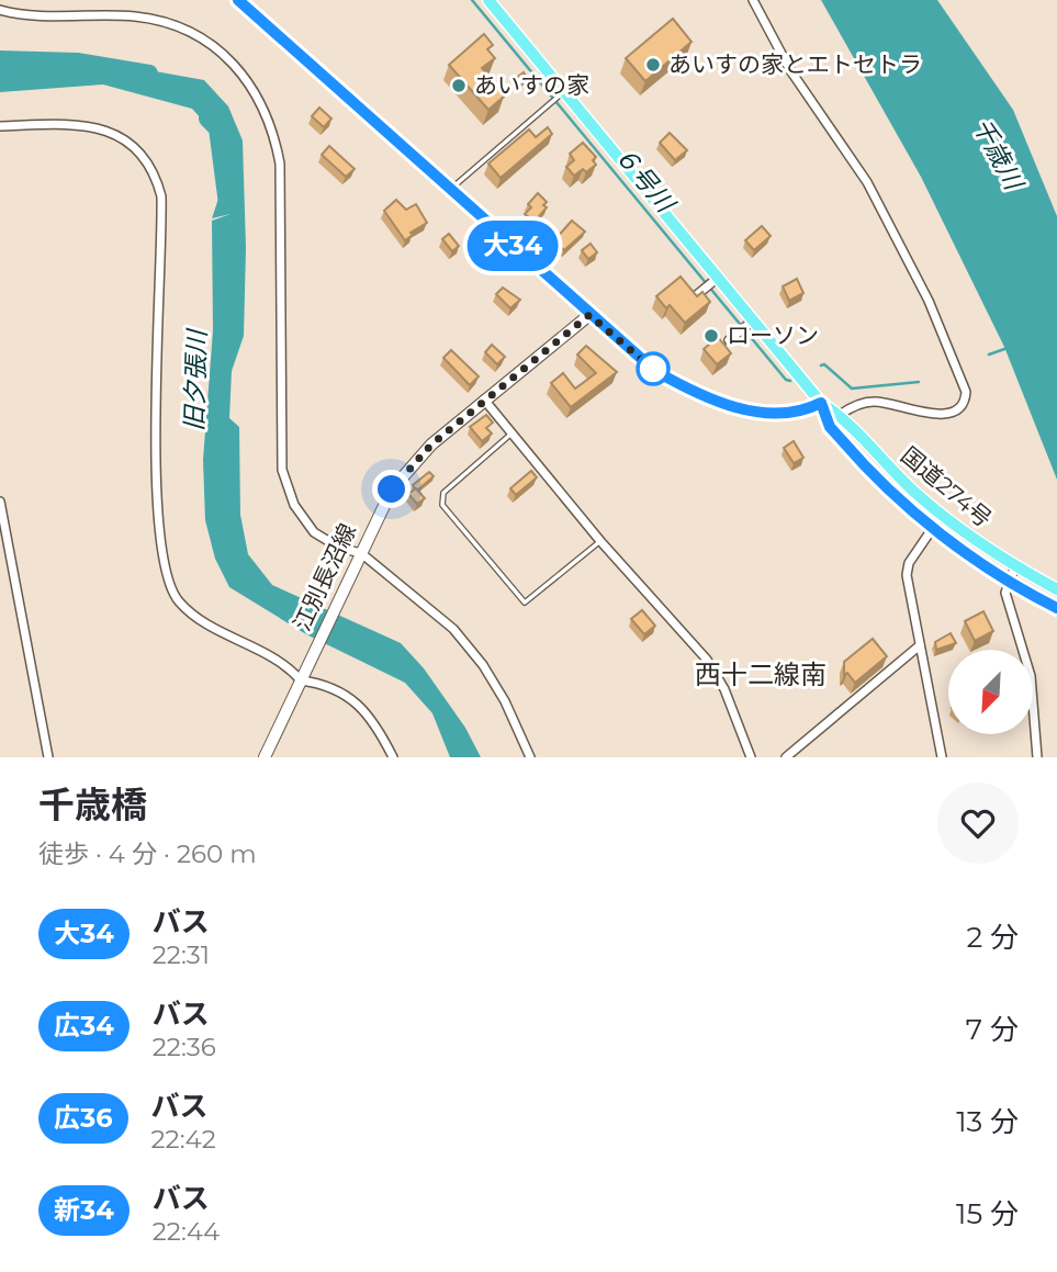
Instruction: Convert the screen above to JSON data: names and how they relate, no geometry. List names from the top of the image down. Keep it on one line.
{"streets":{"highway":["国道274号"],"main road":["江別長沼線"]},"districts":["西十二線南"],"water":["千歳川","６号川","旧夕張川"],"places":["あいすの家とエトセトラ","あいすの家","ローソン"],"lines":["bus line 大34"],"north":"bottom left","page":{"on_map":"大34","heading":["千歳橋","徒歩 · 4 分 · 260 m"],"list":[{"mark":"大34","name":"バス","note":"22:31","value":"2 分"},{"mark":"広34","name":"バス","note":"22:36","value":"7 分"},{"mark":"広36","name":"バス","note":"22:42","value":"13 分"},{"mark":"新34","name":"バス","note":"22:44","value":"15 分"}]}}
